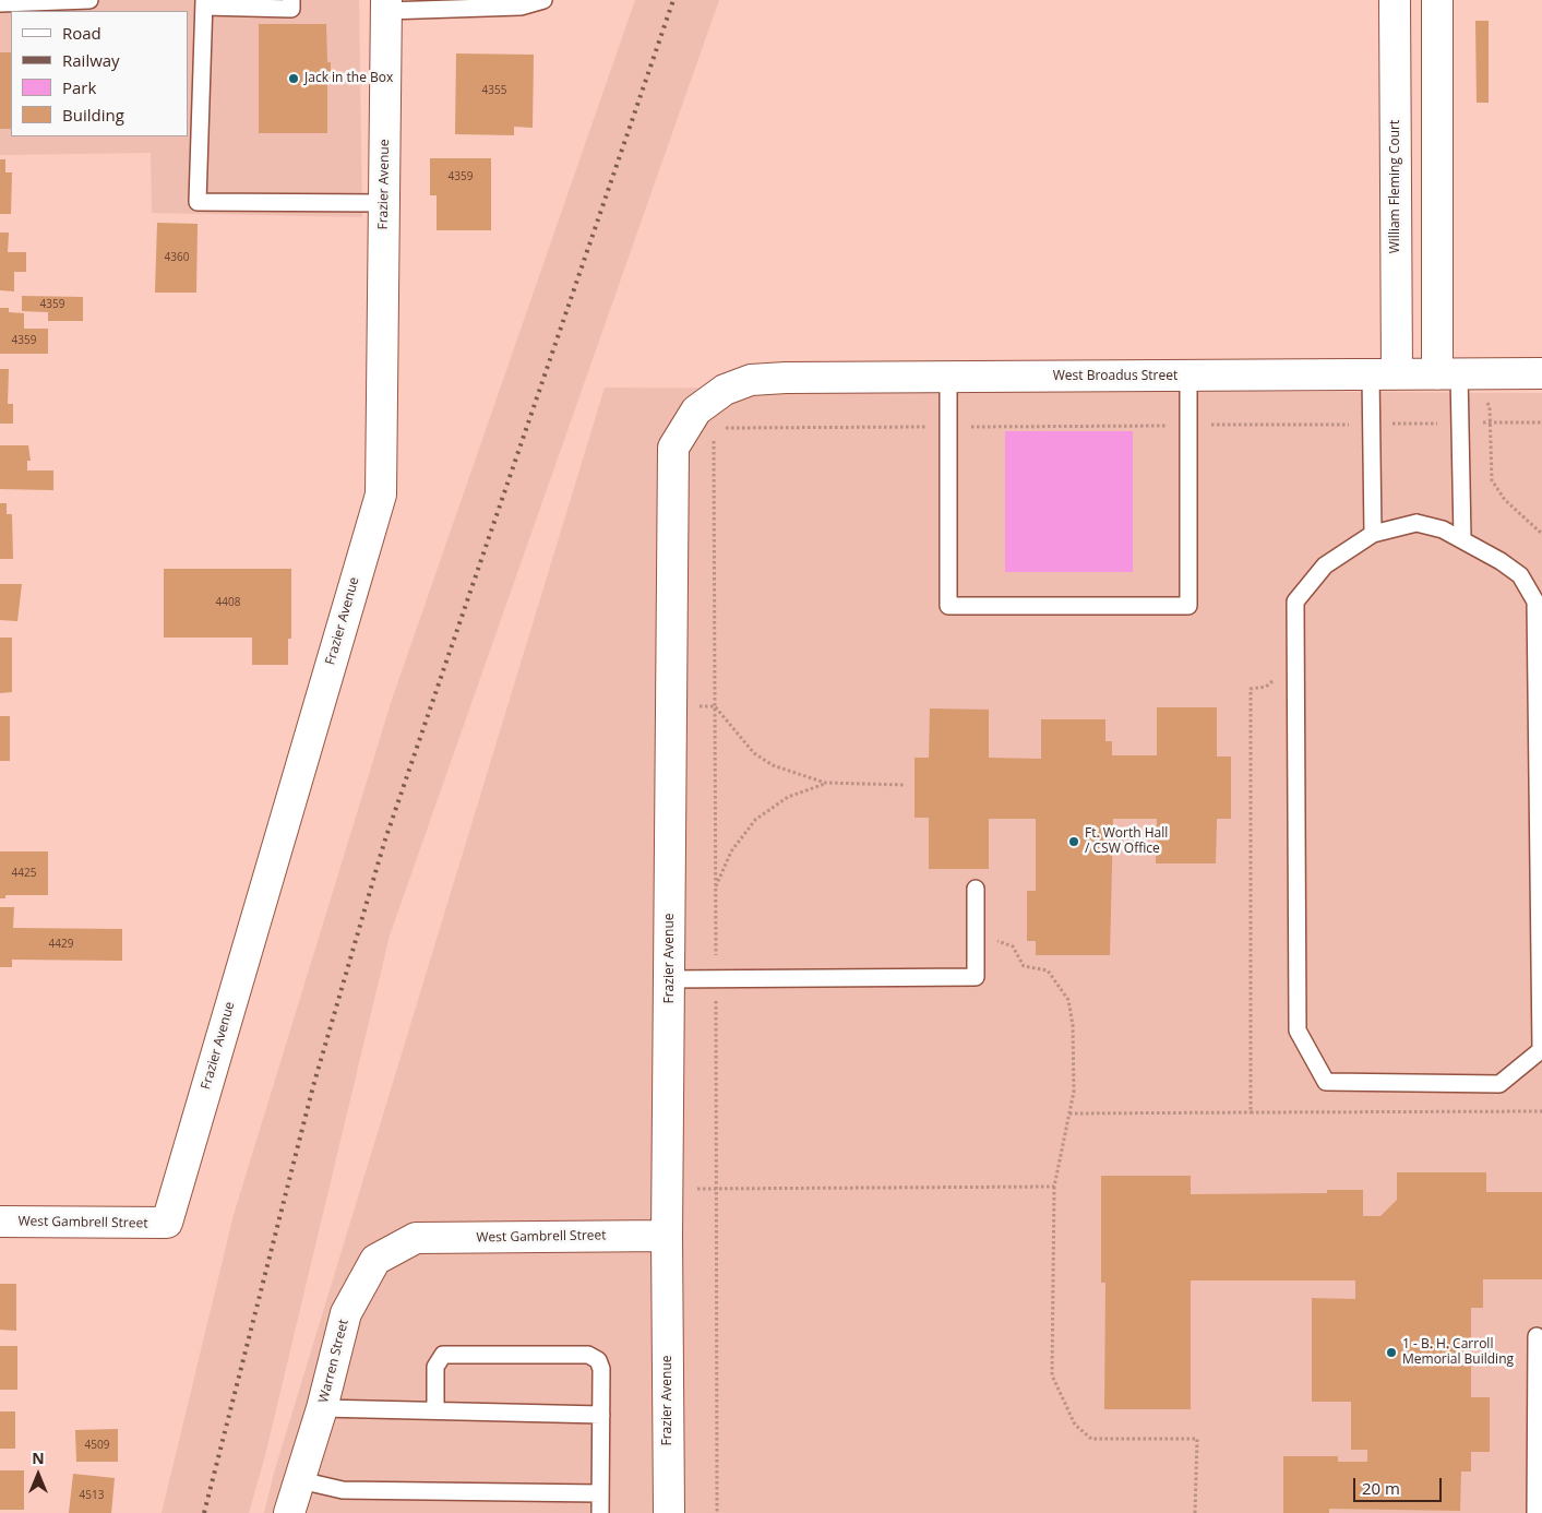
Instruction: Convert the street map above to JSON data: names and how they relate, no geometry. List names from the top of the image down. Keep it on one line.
{"streets":{"street":["Frazier Avenue","William Fleming Court","West Broadus Street","West Gambrell Street","Warren Street"]},"crossings":[["Frazier Avenue","West Broadus Street"],["Frazier Avenue","West Gambrell Street"],["William Fleming Court","West Broadus Street"],["West Gambrell Street","Warren Street"]],"places":["Jack in the Box","Ft. Worth Hall / CSW Office","1 - B. H. Carroll Memorial Building"],"house_numbers":["4355","4359","4360","4359","4359","4408","4425","4429","4509","4513"],"legend":["Road","Railway","Park","Building"],"scale_bar":"20 m","north":"top"}
